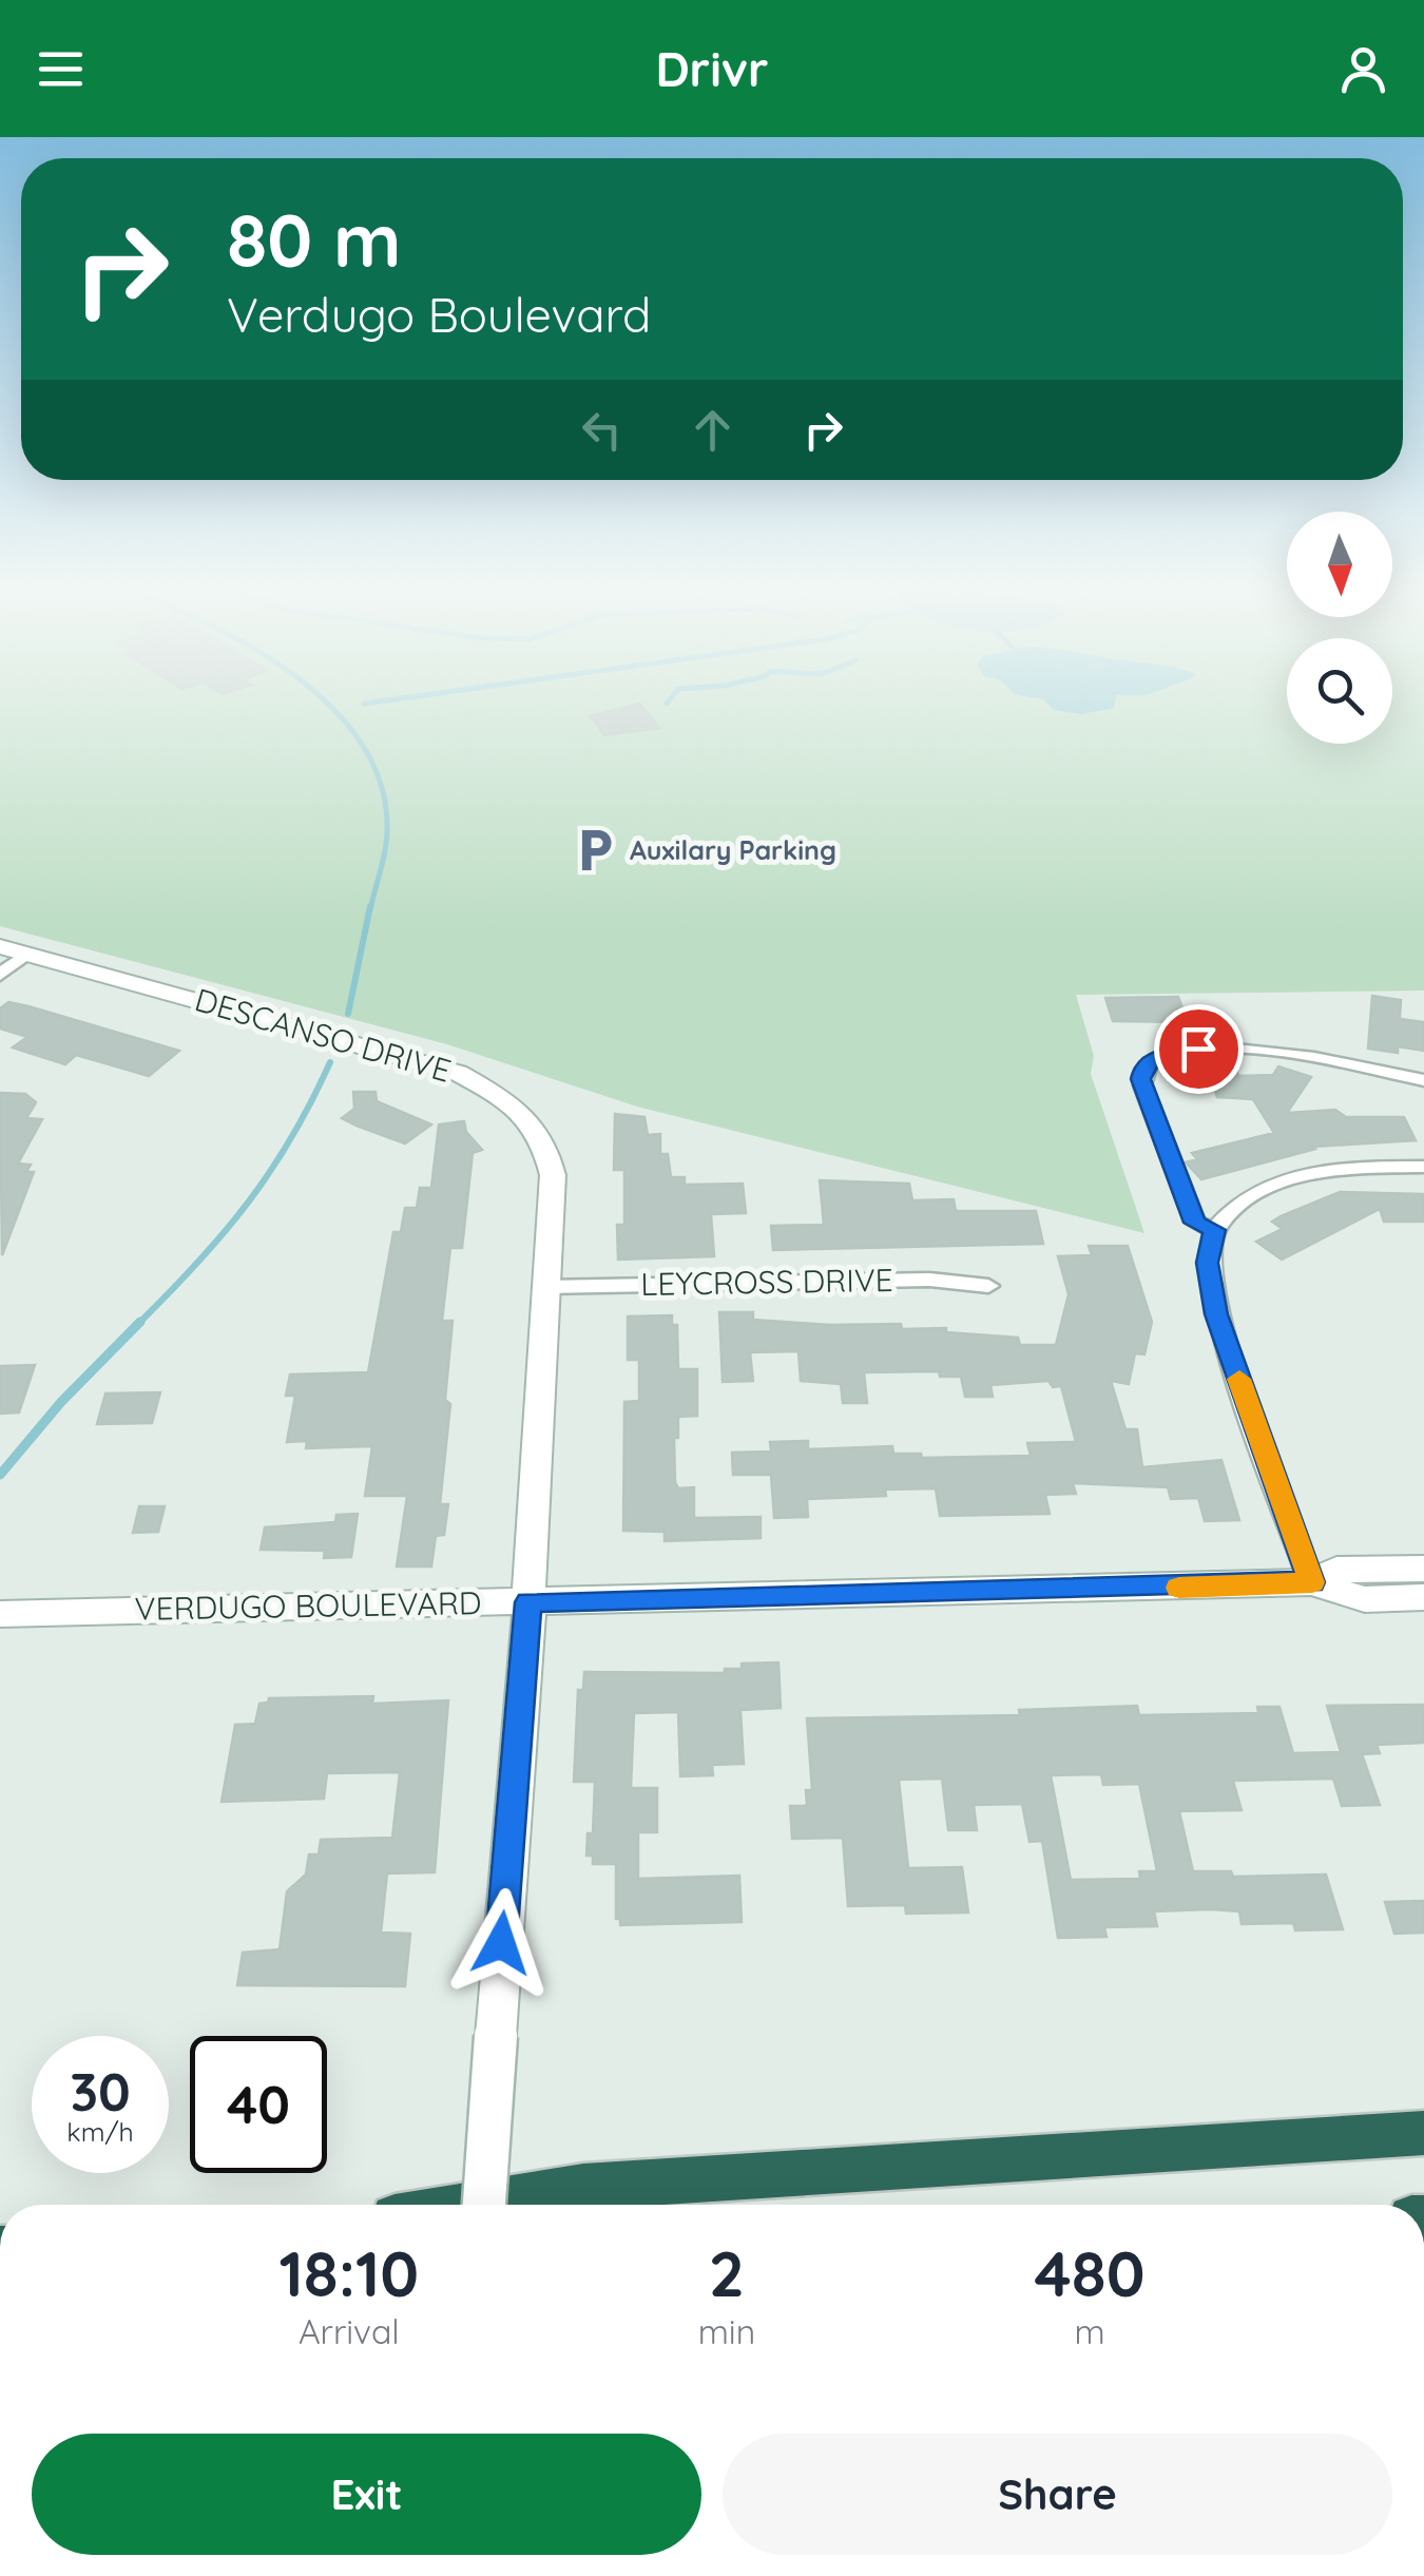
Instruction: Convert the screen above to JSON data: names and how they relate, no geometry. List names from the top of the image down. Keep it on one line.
{"streets":{"street":["DESCANSO DRIVE","LEYCROSS DRIVE","VERDUGO BOULEVARD"]},"crossings":[["DESCANSO DRIVE","LEYCROSS DRIVE"],["DESCANSO DRIVE","VERDUGO BOULEVARD"]],"places":{"parking":["Auxilary Parking"]},"north":"bottom","page":{"header":"Drivr","turn":["80 m","Verdugo Boulevard"],"speed":"30 km/h","limit":"40","eta":["18:10","Arrival","2","min","480","m"],"buttons":["Exit","Share"]}}
